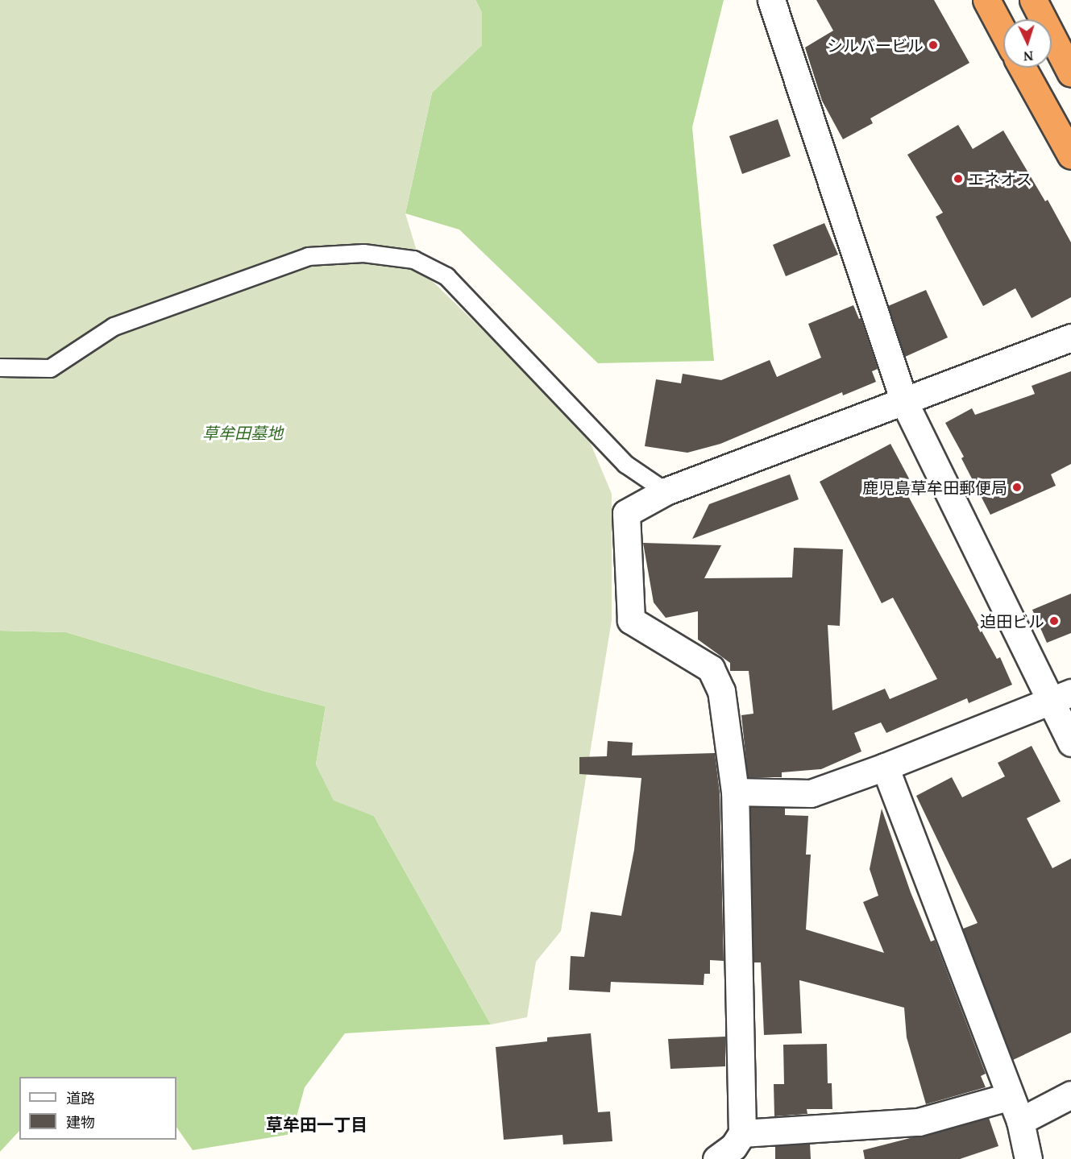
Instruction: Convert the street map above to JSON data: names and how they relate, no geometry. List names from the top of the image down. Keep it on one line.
{"districts":["草牟田一丁目"],"parks":["草牟田墓地"],"places":["シルバービル","エネオス","鹿児島草牟田郵便局","迫田ビル"],"legend":["道路","建物"],"north":"bottom"}
